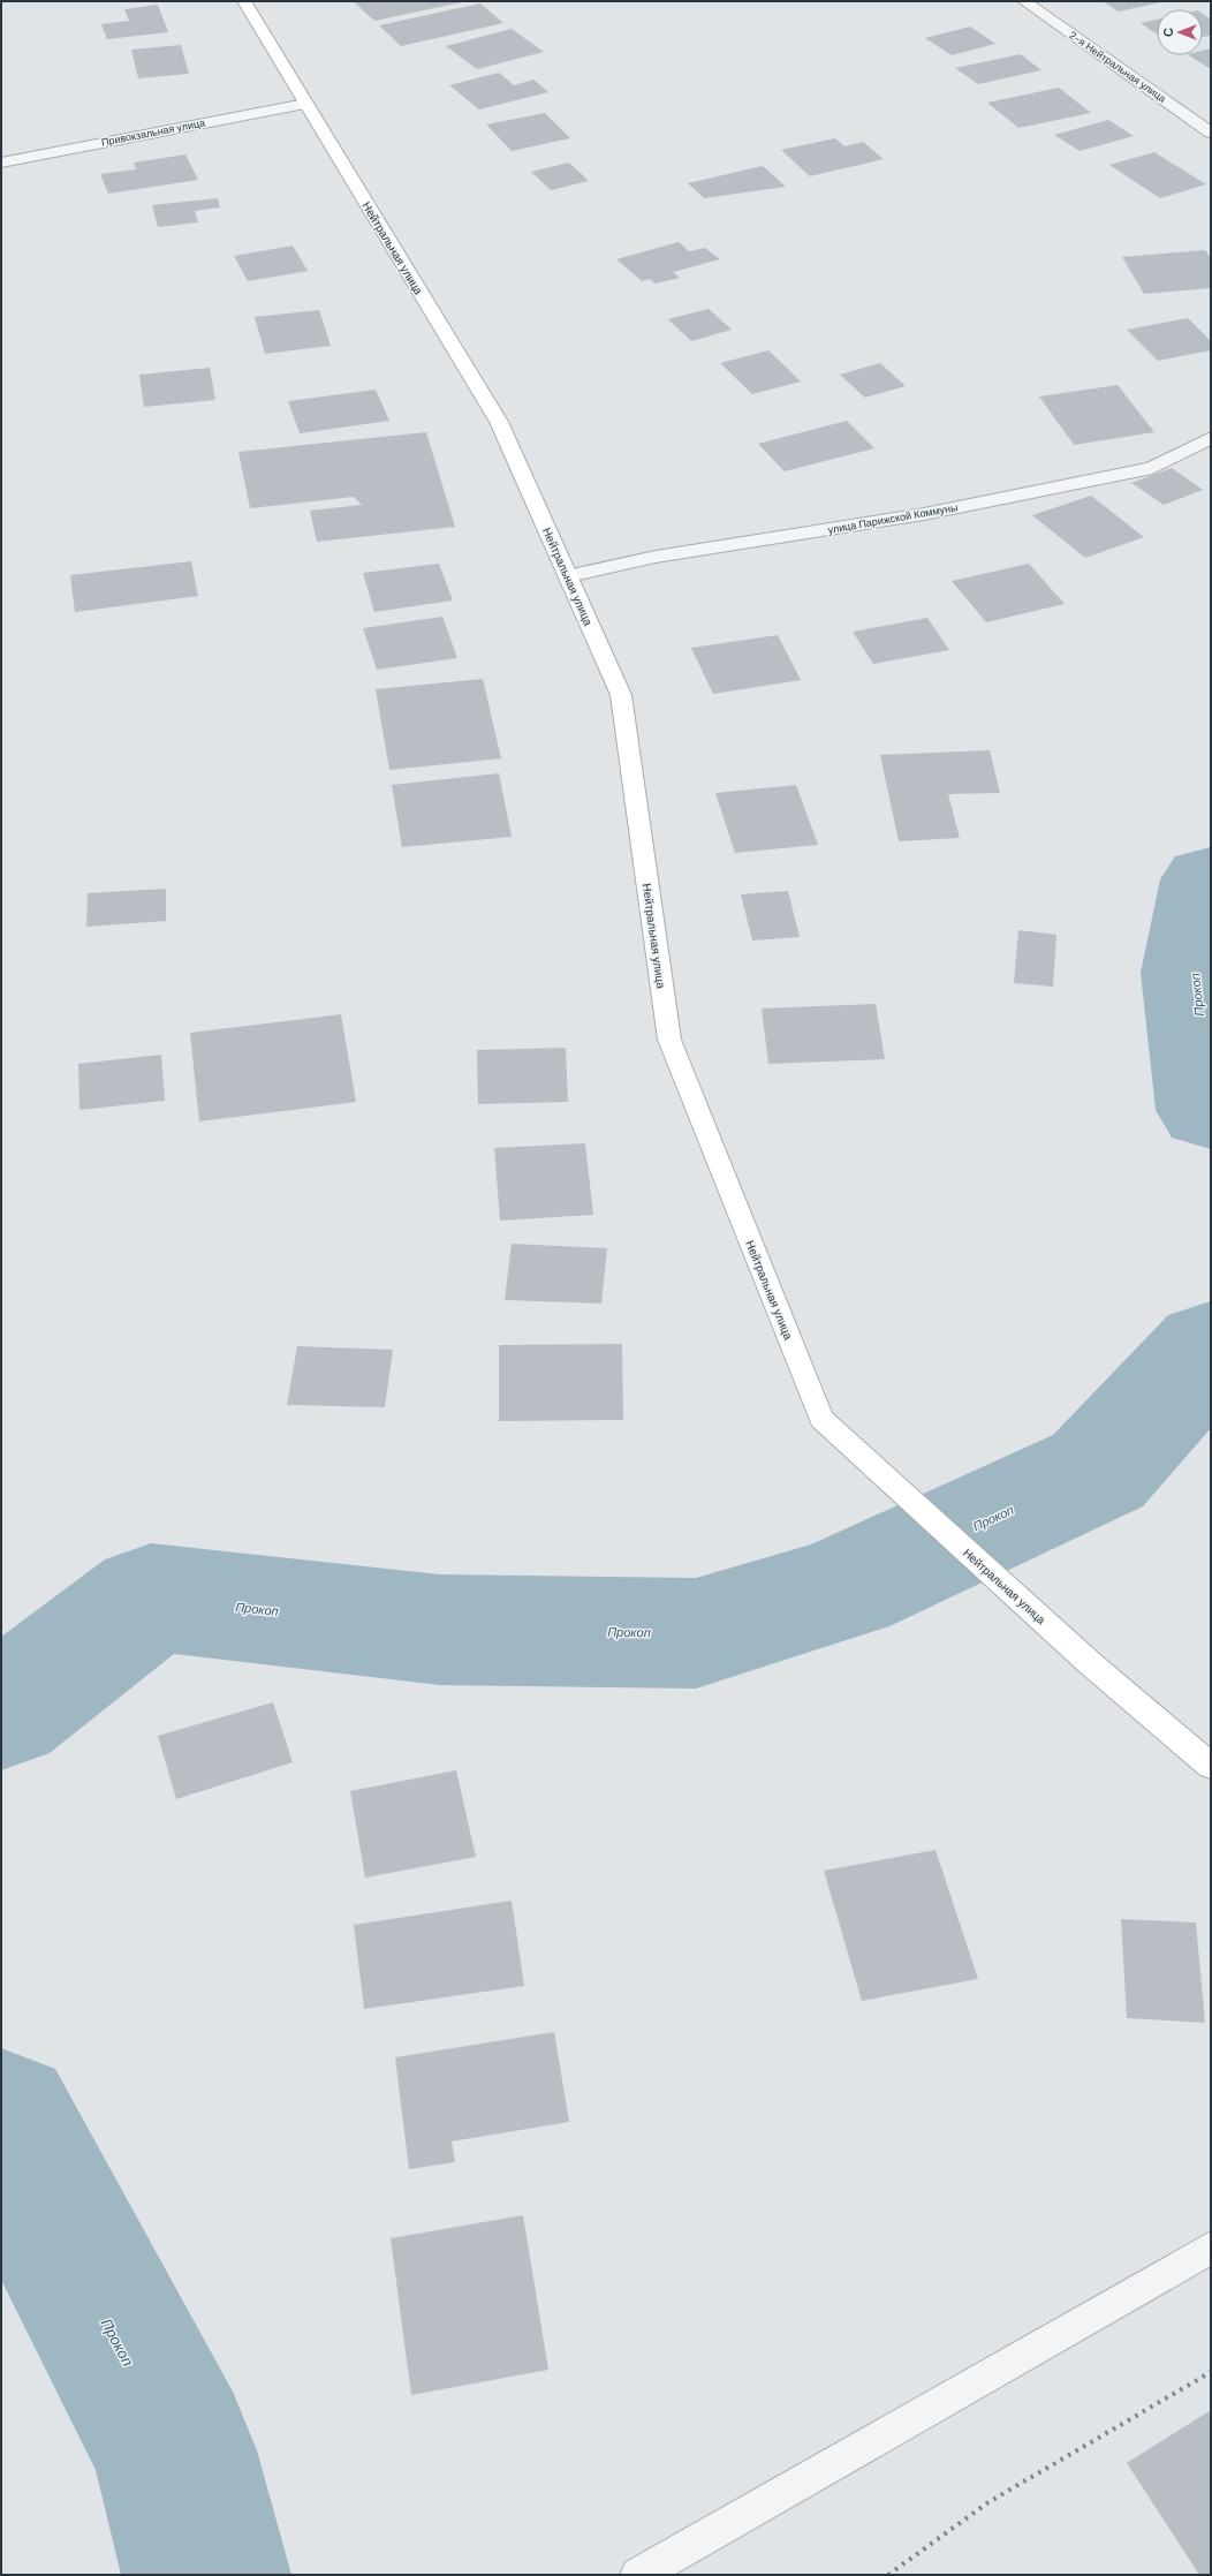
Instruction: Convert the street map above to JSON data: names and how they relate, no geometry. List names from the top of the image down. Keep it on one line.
{"streets":{"main road":["Нейтральная улица"],"street":["2-я Нейтральная улица","Привокзальная улица","улица Парижской Коммуны"]},"crossings":[["Привокзальная улица","Нейтральная улица"],["Нейтральная улица","улица Парижской Коммуны"]],"water":["Прокоп"],"north":"left"}
